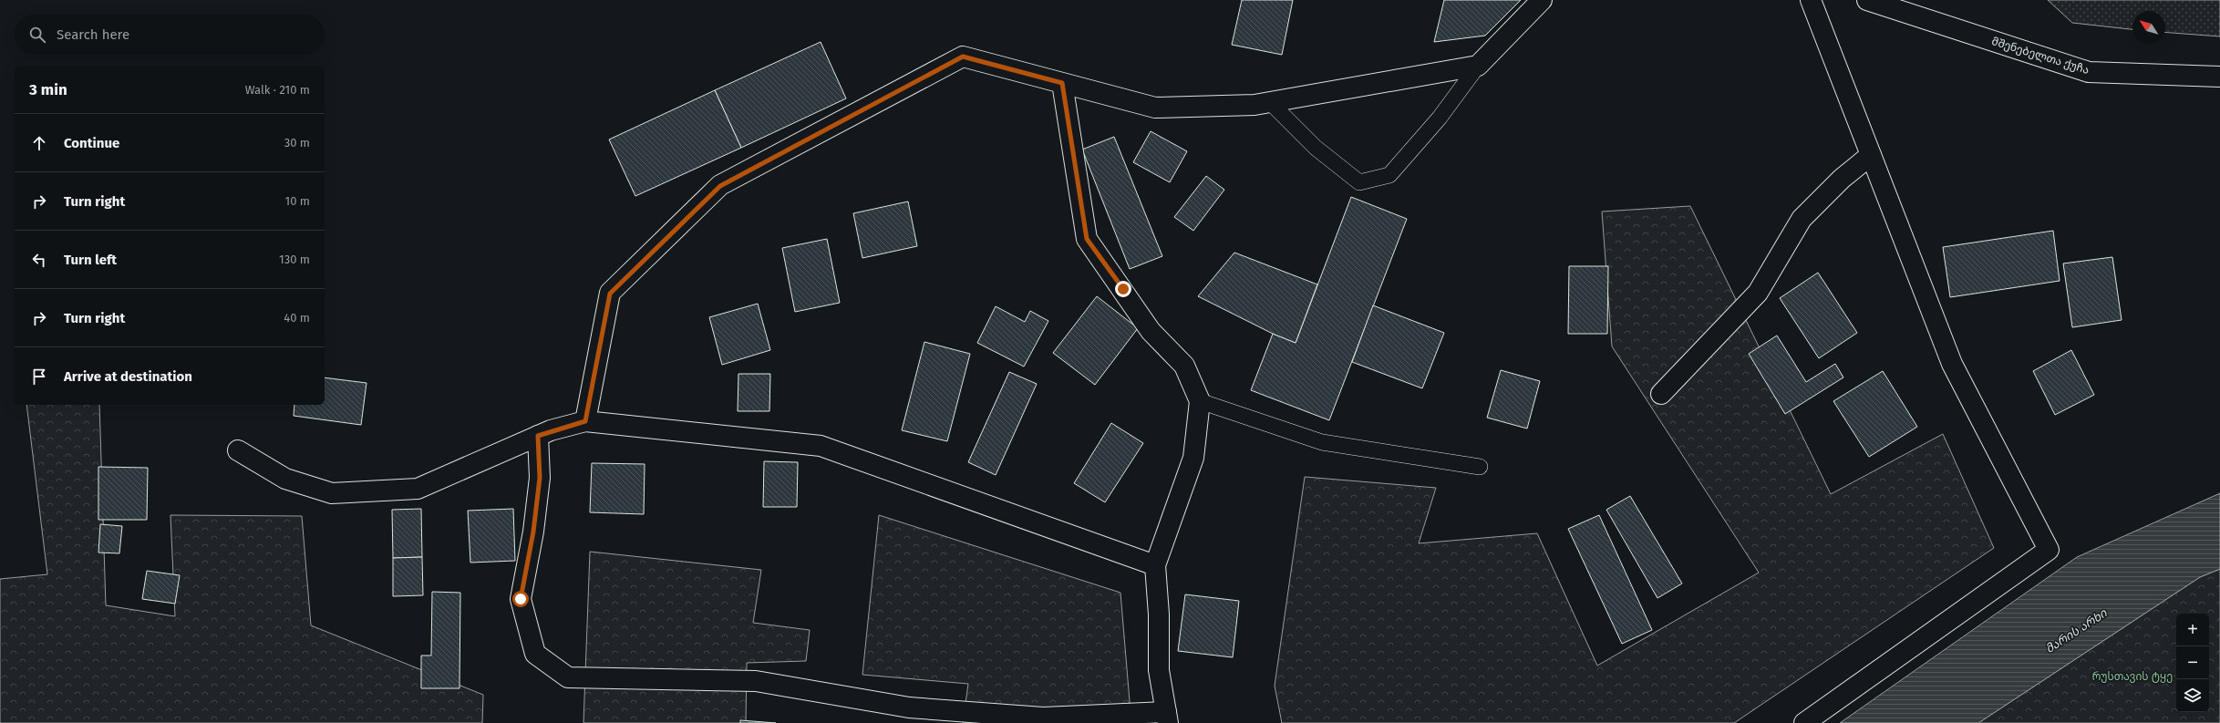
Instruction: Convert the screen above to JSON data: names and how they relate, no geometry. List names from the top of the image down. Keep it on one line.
{"streets":{"street":["მშენებელთა ქუჩა"]},"water":["მარის არხი"],"parks":["რუსთავის ტყე"],"north":"top left","page":{"search":"Search here","heading":["3 min","Walk · 210 m"],"list":[["Continue","30 m"],["Turn right","10 m"],["Turn left","130 m"],["Turn right","40 m"],"Arrive at destination"],"map_buttons":["+","−"]}}
